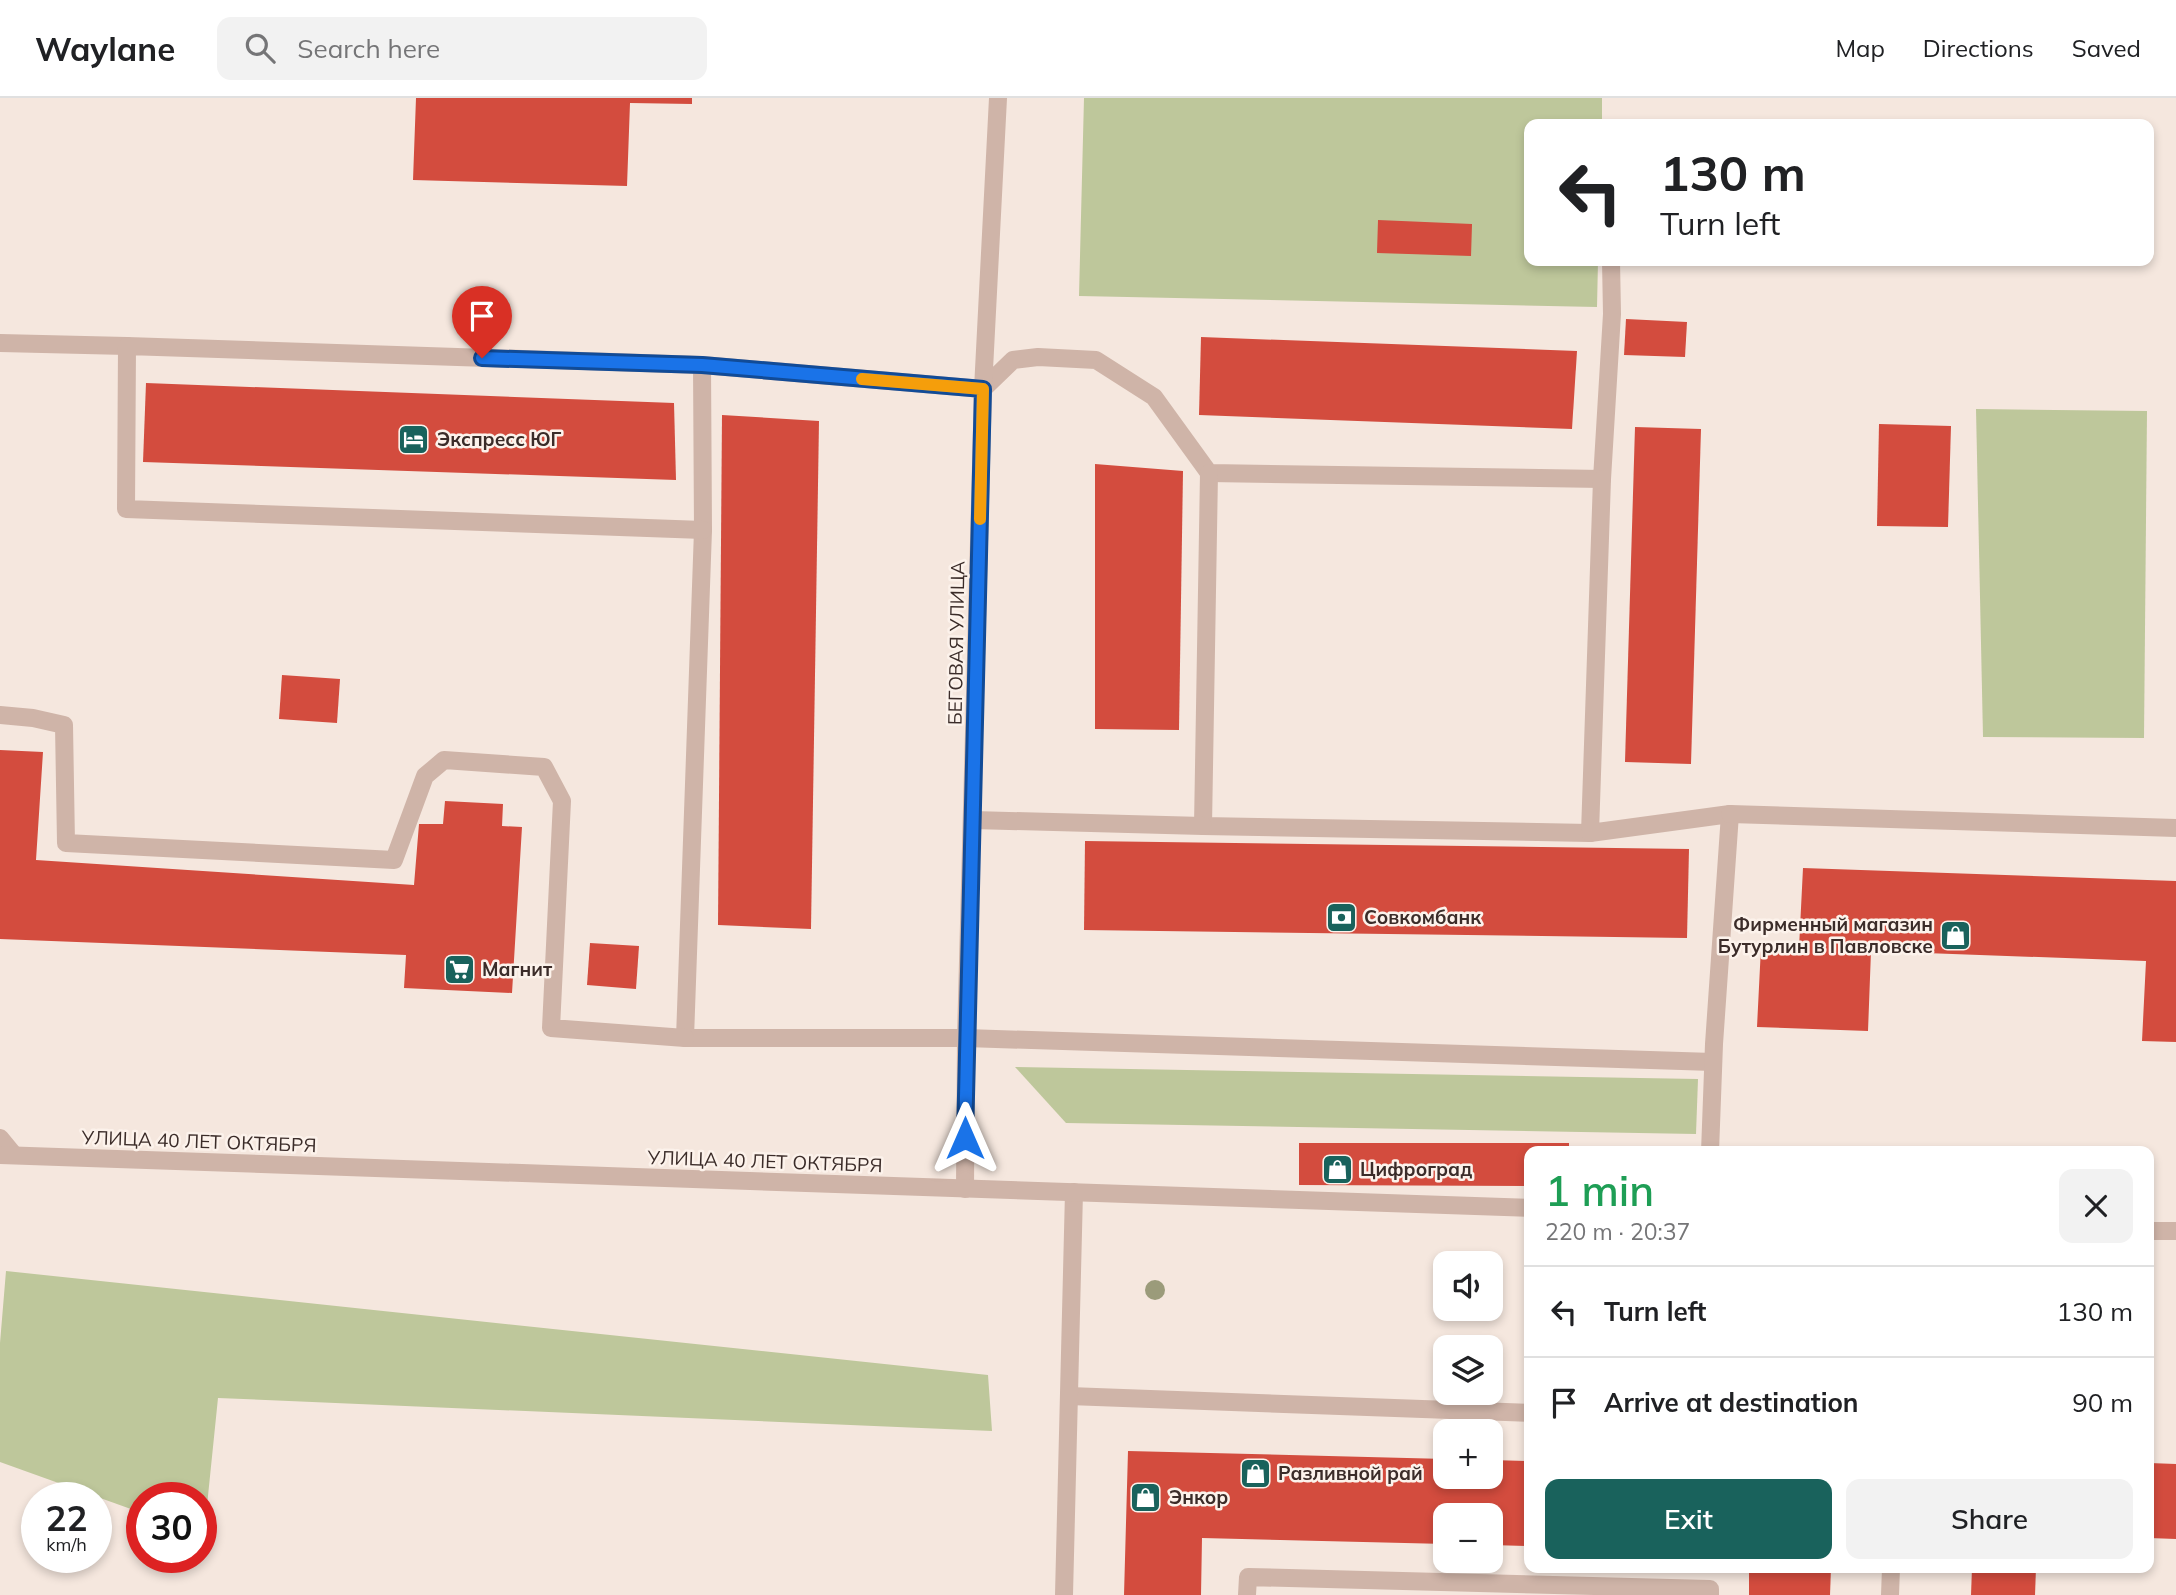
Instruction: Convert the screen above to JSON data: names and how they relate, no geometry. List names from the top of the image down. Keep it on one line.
{"streets":{"street":["БЕГОВАЯ УЛИЦА","УЛИЦА 40 ЛЕТ ОКТЯБРЯ"]},"crossings":[["БЕГОВАЯ УЛИЦА","УЛИЦА 40 ЛЕТ ОКТЯБРЯ"]],"places":{"hotel":["Экспресс ЮГ"],"bank":["Совкомбанк"],"shop":["Фирменный магазин Бутурлин в Павловске","Цифроград","Разливной рай","Энкор"],"supermarket":["Магнит"]},"page":{"header":"Waylane","search":"Search here","nav":["Map","Directions","Saved"],"turn":["130 m","Turn left"],"heading":["1 min","220 m · 20:37"],"map_buttons":["+","−"],"list":[{"name":"Turn left","value":"130 m"},{"name":"Arrive at destination","value":"90 m"}],"buttons":["Exit","Share"],"speed":"22 km/h","limit":"30"}}
